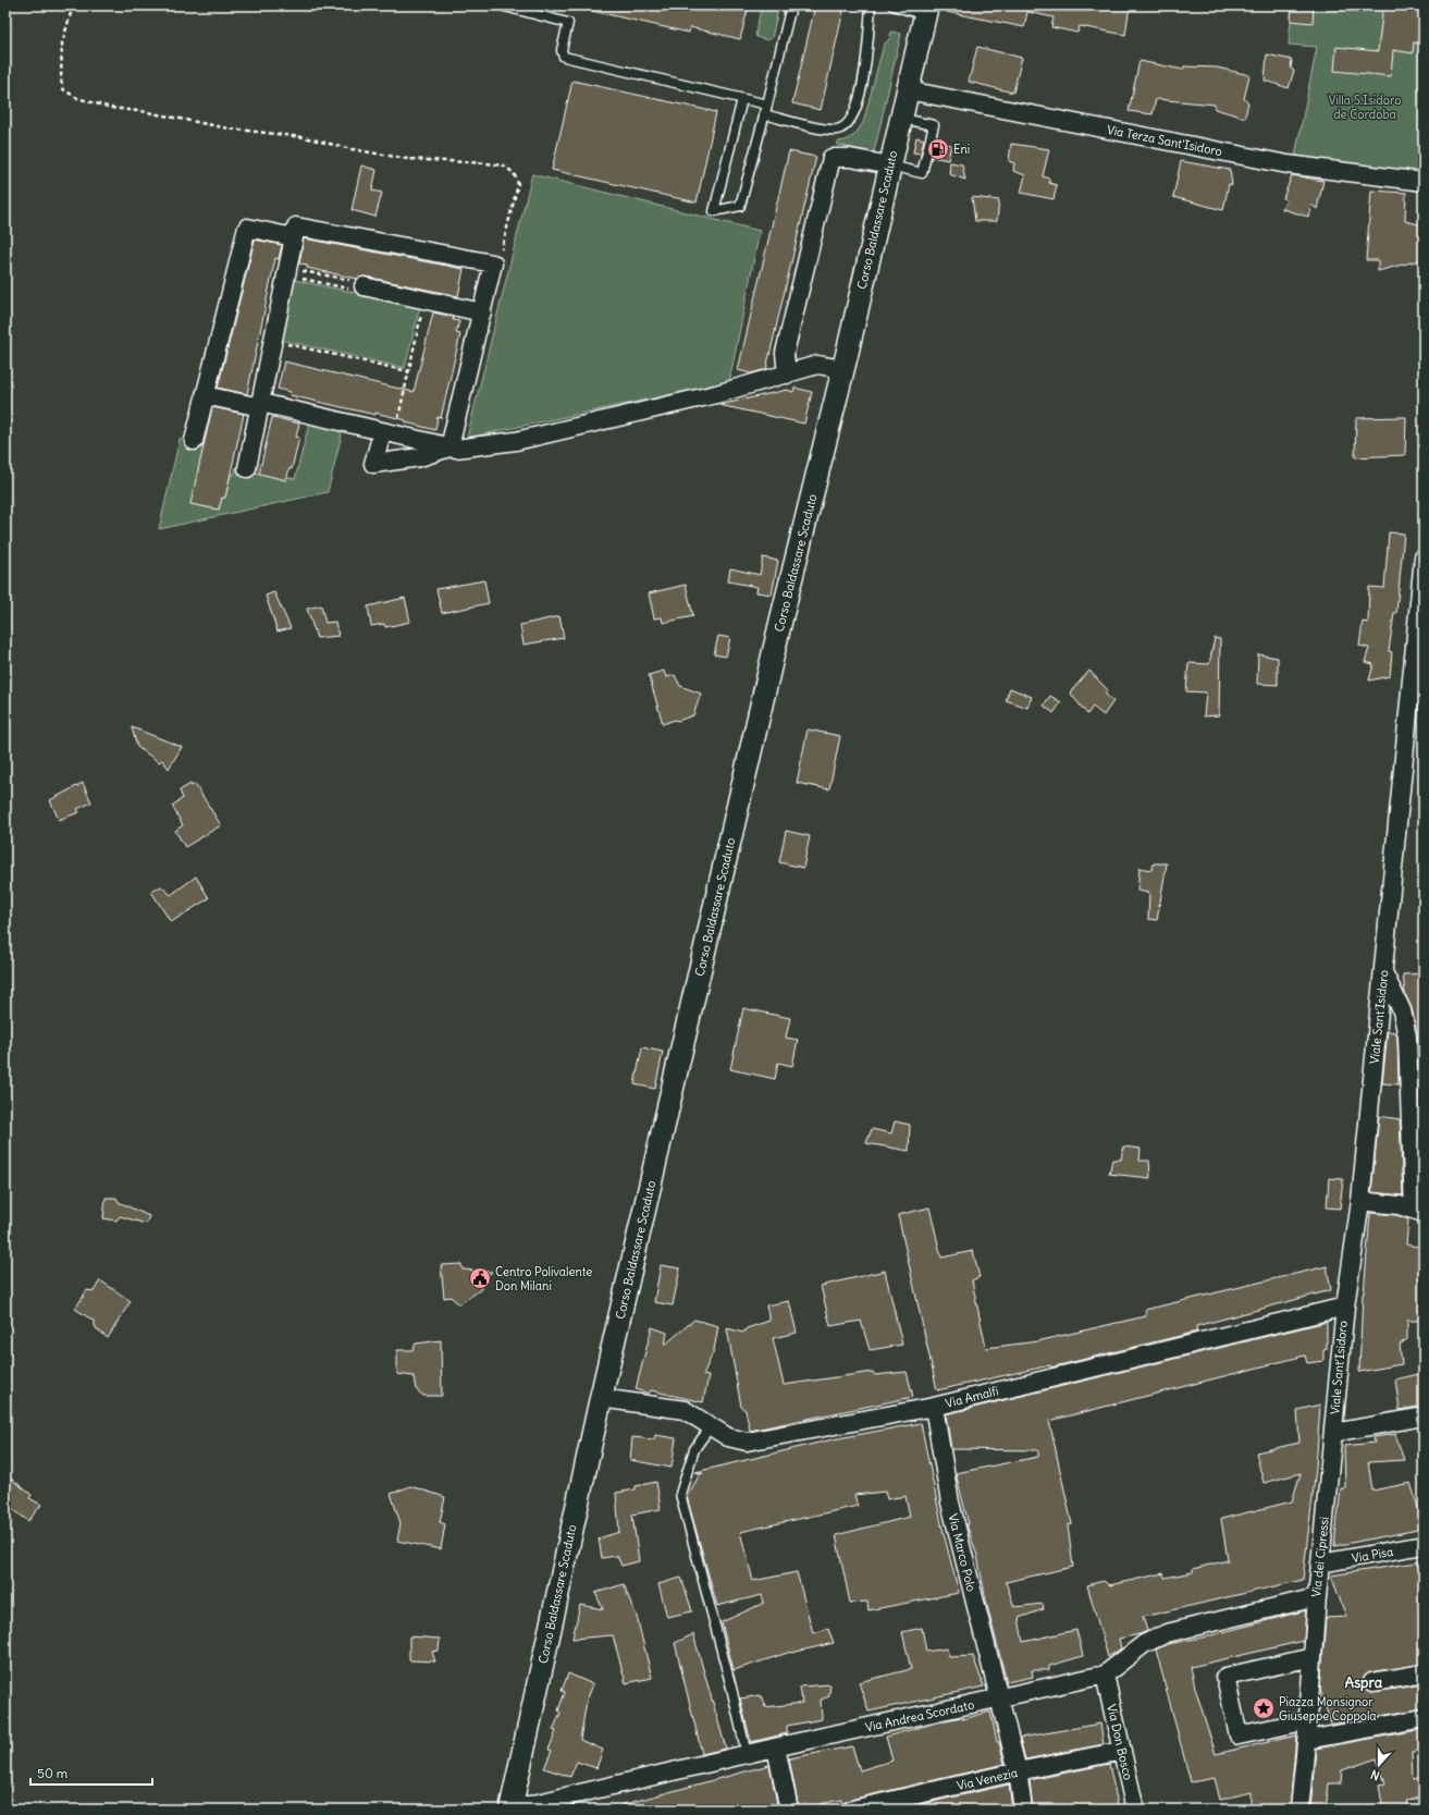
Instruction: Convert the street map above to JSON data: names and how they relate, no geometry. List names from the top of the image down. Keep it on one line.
{"streets":{"street":["Via Terza Sant'Isidoro","Corso Baldassare Scaduto","Viale Sant'Isidoro","Via Amalfi","Via Marco Polo","Via Pisa","Via dei Cipressi","Via Andrea Scordato","Via Don Bosco","Via Venezia"]},"crossings":[["Via Terza Sant'Isidoro","Corso Baldassare Scaduto"],["Corso Baldassare Scaduto","Via Amalfi"],["Corso Baldassare Scaduto","Via Andrea Scordato"],["Viale Sant'Isidoro","Via Amalfi"],["Viale Sant'Isidoro","Via dei Cipressi"],["Via Amalfi","Via Marco Polo"],["Via Marco Polo","Via Andrea Scordato"],["Via Marco Polo","Via Venezia"],["Via Pisa","Via dei Cipressi"],["Via dei Cipressi","Via Andrea Scordato"],["Via Andrea Scordato","Via Don Bosco"],["Via Don Bosco","Via Venezia"]],"districts":["Aspra"],"parks":["Villa S.Isidoro de Cordoba"],"places":{"fuel station":["Eni"],"public building":["Centro Polivalente Don Milani"],"place":["Piazza Monsignor Giuseppe Coppola"]},"scale_bar":"50 m","north":"bottom"}
